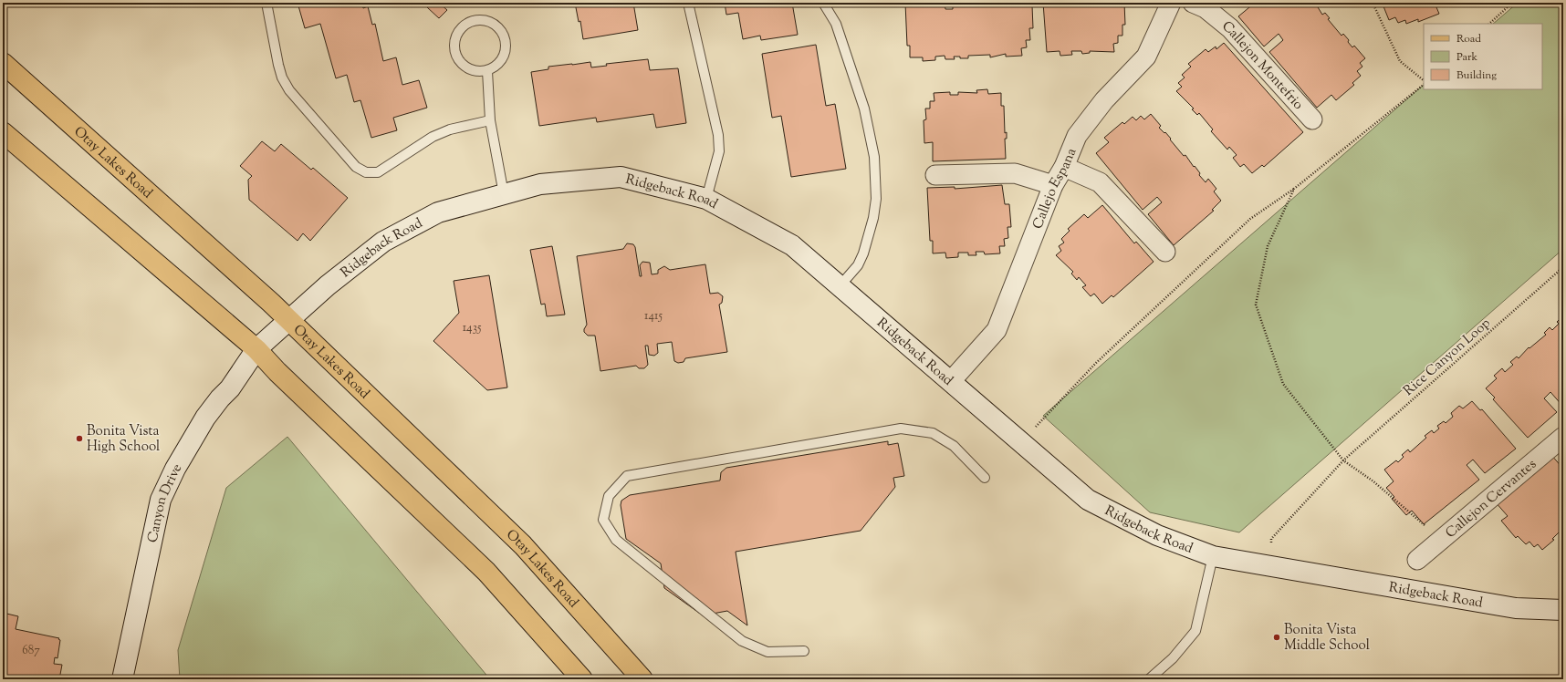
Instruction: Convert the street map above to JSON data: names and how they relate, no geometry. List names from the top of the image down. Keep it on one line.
{"streets":{"main road":["Otay Lakes Road"],"street":["Callejon Montefrio","Callejo Espana","Ridgeback Road","Callejon Cervantes","Canyon Drive"],"path":["Rice Canyon Loop"]},"crossings":[["Otay Lakes Road","Ridgeback Road"],["Callejo Espana","Ridgeback Road"],["Ridgeback Road","Rice Canyon Loop"],["Ridgeback Road","Canyon Drive"]],"places":["Bonita Vista High School","Bonita Vista Middle School"],"house_numbers":["1415","1435","687"],"legend":["Road","Park","Building"]}
